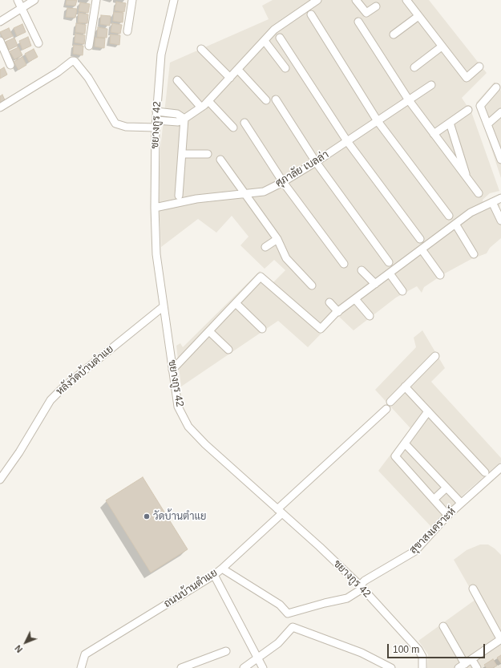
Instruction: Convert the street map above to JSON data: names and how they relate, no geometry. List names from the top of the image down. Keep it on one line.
{"streets":{"street":["ชยางกูร 42","ศุภาลัย เบลล่า","หลังวัดบ้านตำแย","สุขาสงเคราะห์","ถนนบ้านตำแย"]},"crossings":[["ชยางกูร 42","ศุภาลัย เบลล่า"],["ชยางกูร 42","หลังวัดบ้านตำแย"],["ชยางกูร 42","สุขาสงเคราะห์"],["ชยางกูร 42","ถนนบ้านตำแย"],["สุขาสงเคราะห์","ถนนบ้านตำแย"]],"places":["วัดบ้านตำแย"],"scale_bar":"100 m","north":"bottom left"}
